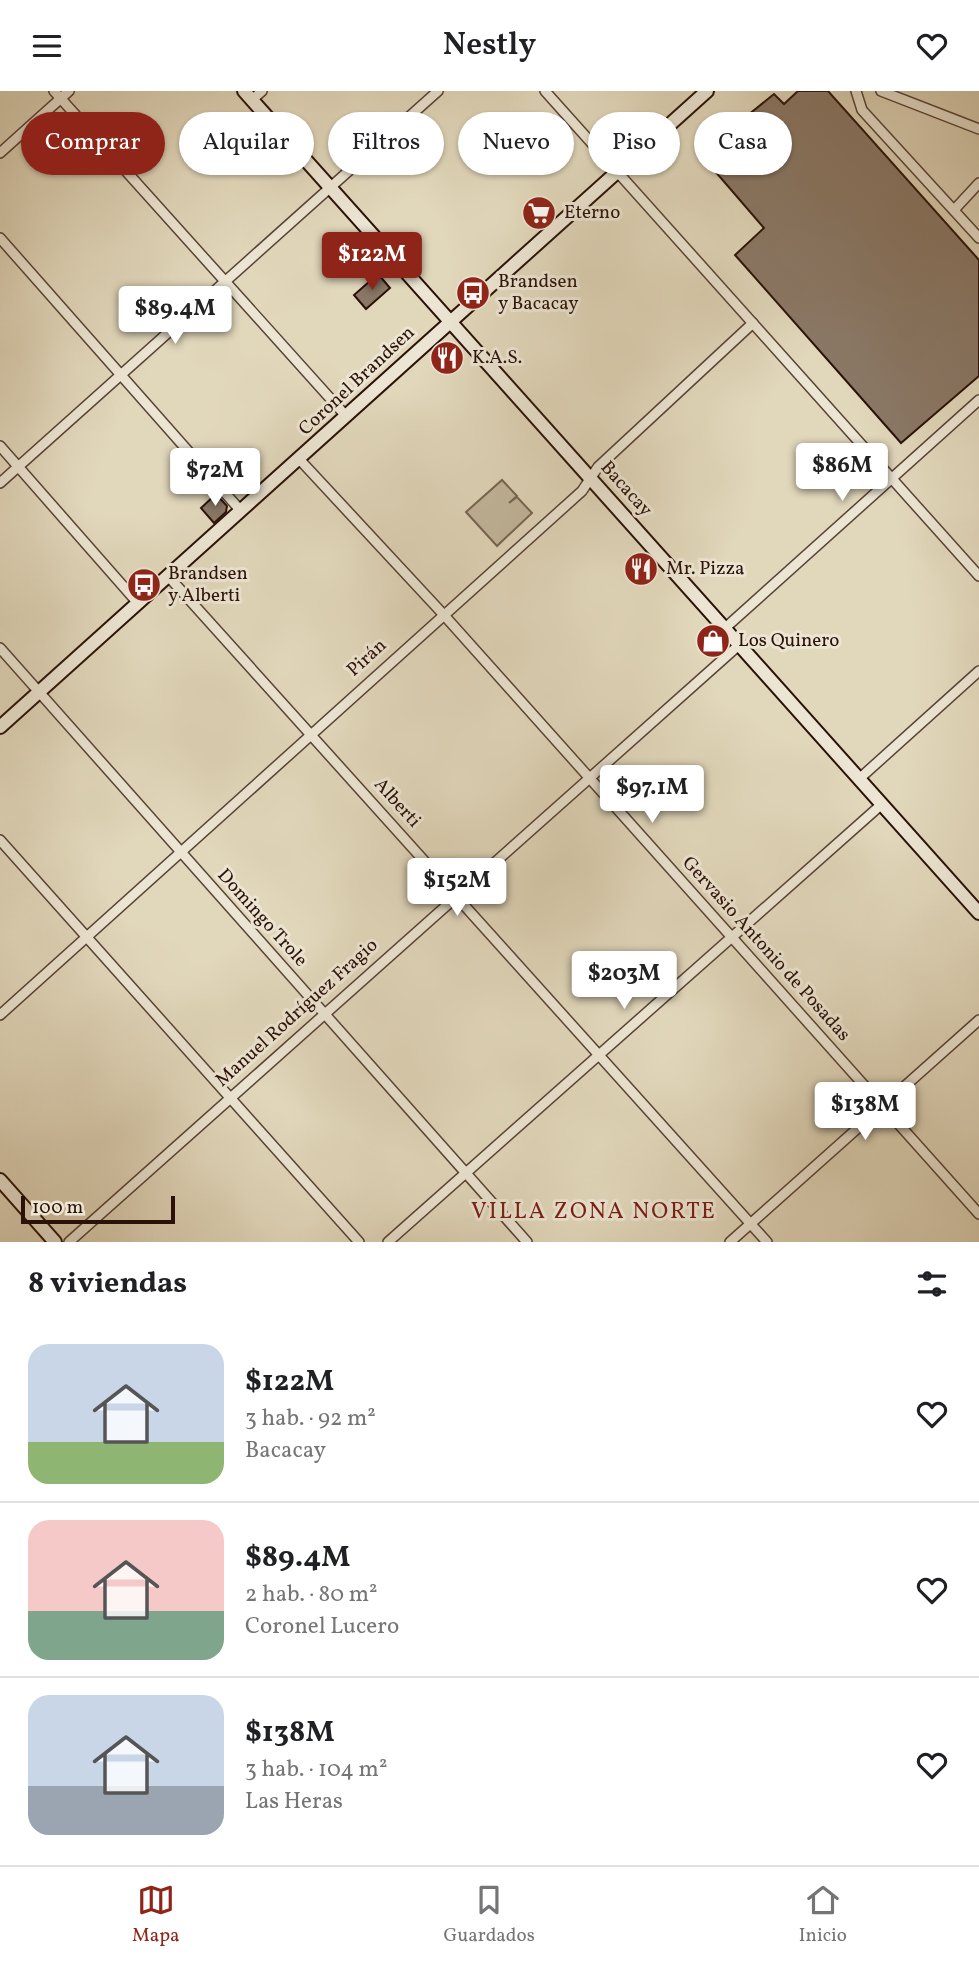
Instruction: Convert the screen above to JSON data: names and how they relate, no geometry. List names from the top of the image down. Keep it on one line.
{"streets":{"street":["Coronel Brandsen","Bacacay","Pirán","Alberti","Domingo Trole","Gervasio Antonio de Posadas","Manuel Rodríguez Fragio"]},"crossings":[["Coronel Brandsen","Bacacay"],["Coronel Brandsen","Alberti"],["Coronel Brandsen","Domingo Trole"],["Coronel Brandsen","Gervasio Antonio de Posadas"],["Bacacay","Pirán"],["Bacacay","Manuel Rodríguez Fragio"],["Pirán","Alberti"],["Pirán","Domingo Trole"],["Pirán","Gervasio Antonio de Posadas"],["Alberti","Manuel Rodríguez Fragio"],["Domingo Trole","Manuel Rodríguez Fragio"],["Gervasio Antonio de Posadas","Manuel Rodríguez Fragio"]],"districts":["VILLA ZONA NORTE"],"places":{"supermarket":["Eterno"],"bus stop":["Brandsen y Bacacay","Brandsen y Alberti"],"restaurant":["K.A.S.","Mr. Pizza"],"shop":["Los Quinero"]},"scale_bar":"100 m","page":{"header":"Nestly","chip":["Comprar","Alquilar","Filtros","Nuevo","Piso","Casa"],"price":["$122M","$89.4M","$86M","$72M","$97.1M","$152M","$203M","$138M"],"scale":"100 m","heading":"8 viviendas","list":[{"name":"$122M","note":"3 hab. · 92 m² · Bacacay"},{"name":"$89.4M","note":"2 hab. · 80 m² · Coronel Lucero"},{"name":"$138M","note":"3 hab. · 104 m² · Las Heras"}],"tabs":["Mapa","Guardados","Inicio"]}}
